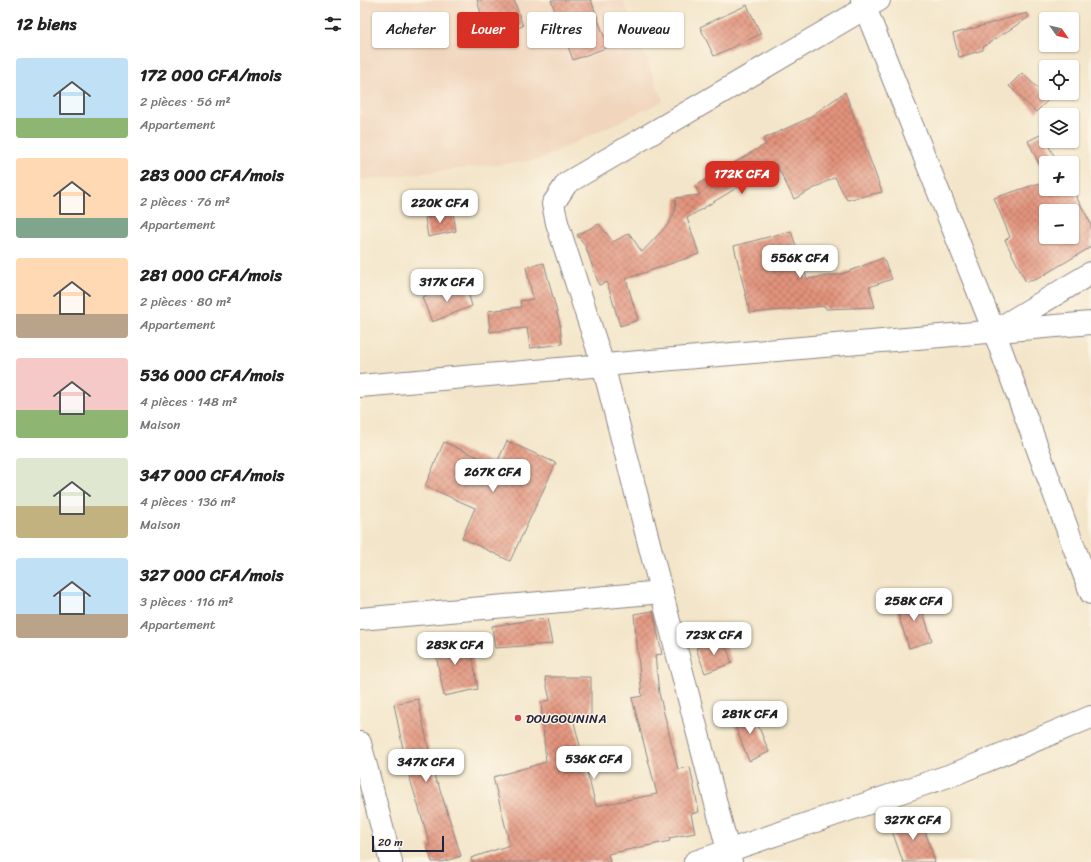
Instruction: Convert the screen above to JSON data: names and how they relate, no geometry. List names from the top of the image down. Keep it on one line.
{"places":["DOUGOUNINA"],"scale_bar":"20 m","north":"bottom right","page":{"heading":"12 biens","map_buttons":["+","−"],"chip":["Acheter","Louer","Filtres","Nouveau"],"list":[{"name":"172 000 CFA/mois","note":"2 pièces · 56 m² · Appartement"},{"name":"283 000 CFA/mois","note":"2 pièces · 76 m² · Appartement"},{"name":"281 000 CFA/mois","note":"2 pièces · 80 m² · Appartement"},{"name":"536 000 CFA/mois","note":"4 pièces · 148 m² · Maison"},{"name":"347 000 CFA/mois","note":"4 pièces · 136 m² · Maison"},{"name":"327 000 CFA/mois","note":"3 pièces · 116 m² · Appartement"}],"price":["172K CFA","220K CFA","556K CFA","317K CFA","267K CFA","258K CFA","723K CFA","283K CFA","281K CFA","536K CFA","347K CFA","327K CFA"],"scale":"20 m"}}
